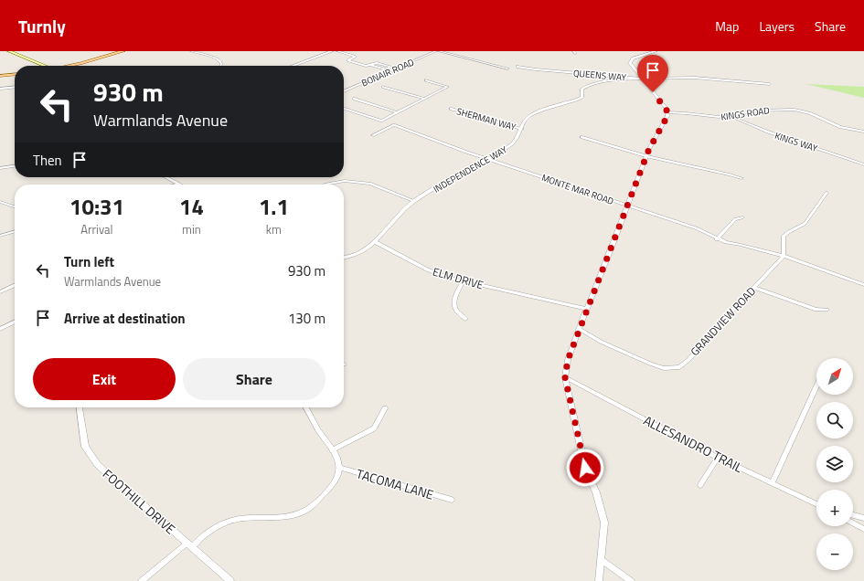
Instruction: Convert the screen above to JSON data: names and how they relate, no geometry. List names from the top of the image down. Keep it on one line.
{"streets":{"street":["BONAIR ROAD","QUEENS WAY","KINGS ROAD","SHERMAN WAY","KINGS WAY","INDEPENDENCE WAY","MONTE MAR ROAD","ELM DRIVE","GRANDVIEW ROAD","ALLESANDRO TRAIL","TACOMA LANE","FOOTHILL DRIVE"]},"crossings":[["QUEENS WAY","INDEPENDENCE WAY"],["KINGS ROAD","KINGS WAY"],["SHERMAN WAY","INDEPENDENCE WAY"],["INDEPENDENCE WAY","MONTE MAR ROAD"],["INDEPENDENCE WAY","ELM DRIVE"],["MONTE MAR ROAD","GRANDVIEW ROAD"]],"north":"top right","page":{"header":"Turnly","nav":["Map","Layers","Share"],"turn":["930 m","Warmlands Avenue"],"then":"Then","eta":["10:31","Arrival","14","min","1.1","km"],"list":[{"name":"Turn left","note":"Warmlands Avenue","value":"930 m"},{"name":"Arrive at destination","value":"130 m"}],"buttons":["Exit","Share"],"map_buttons":["+","−"]}}
